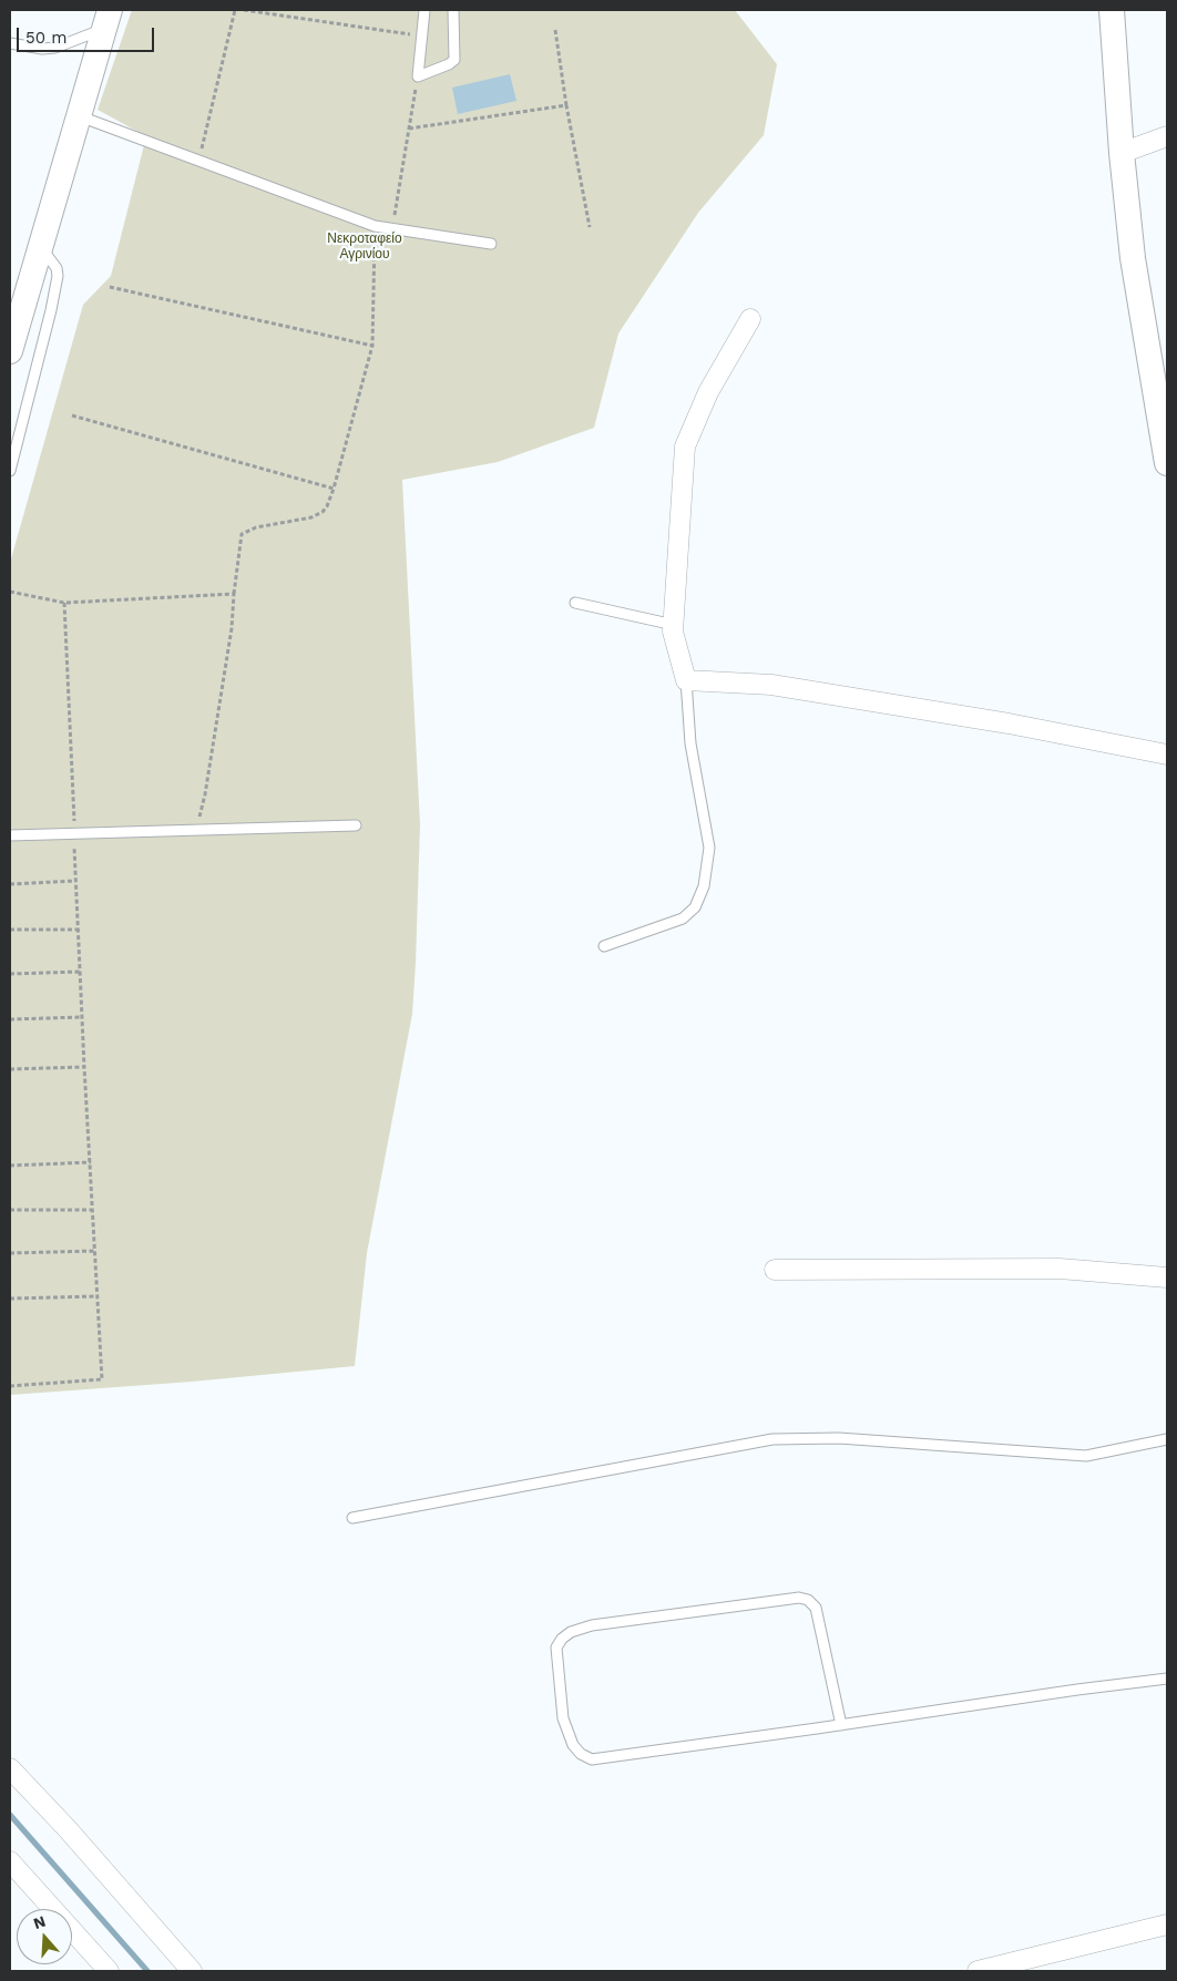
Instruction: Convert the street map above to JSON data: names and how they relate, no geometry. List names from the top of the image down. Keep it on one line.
{"parks":["Νεκροταφείο Αγρινίου"],"scale_bar":"50 m","north":"top"}
